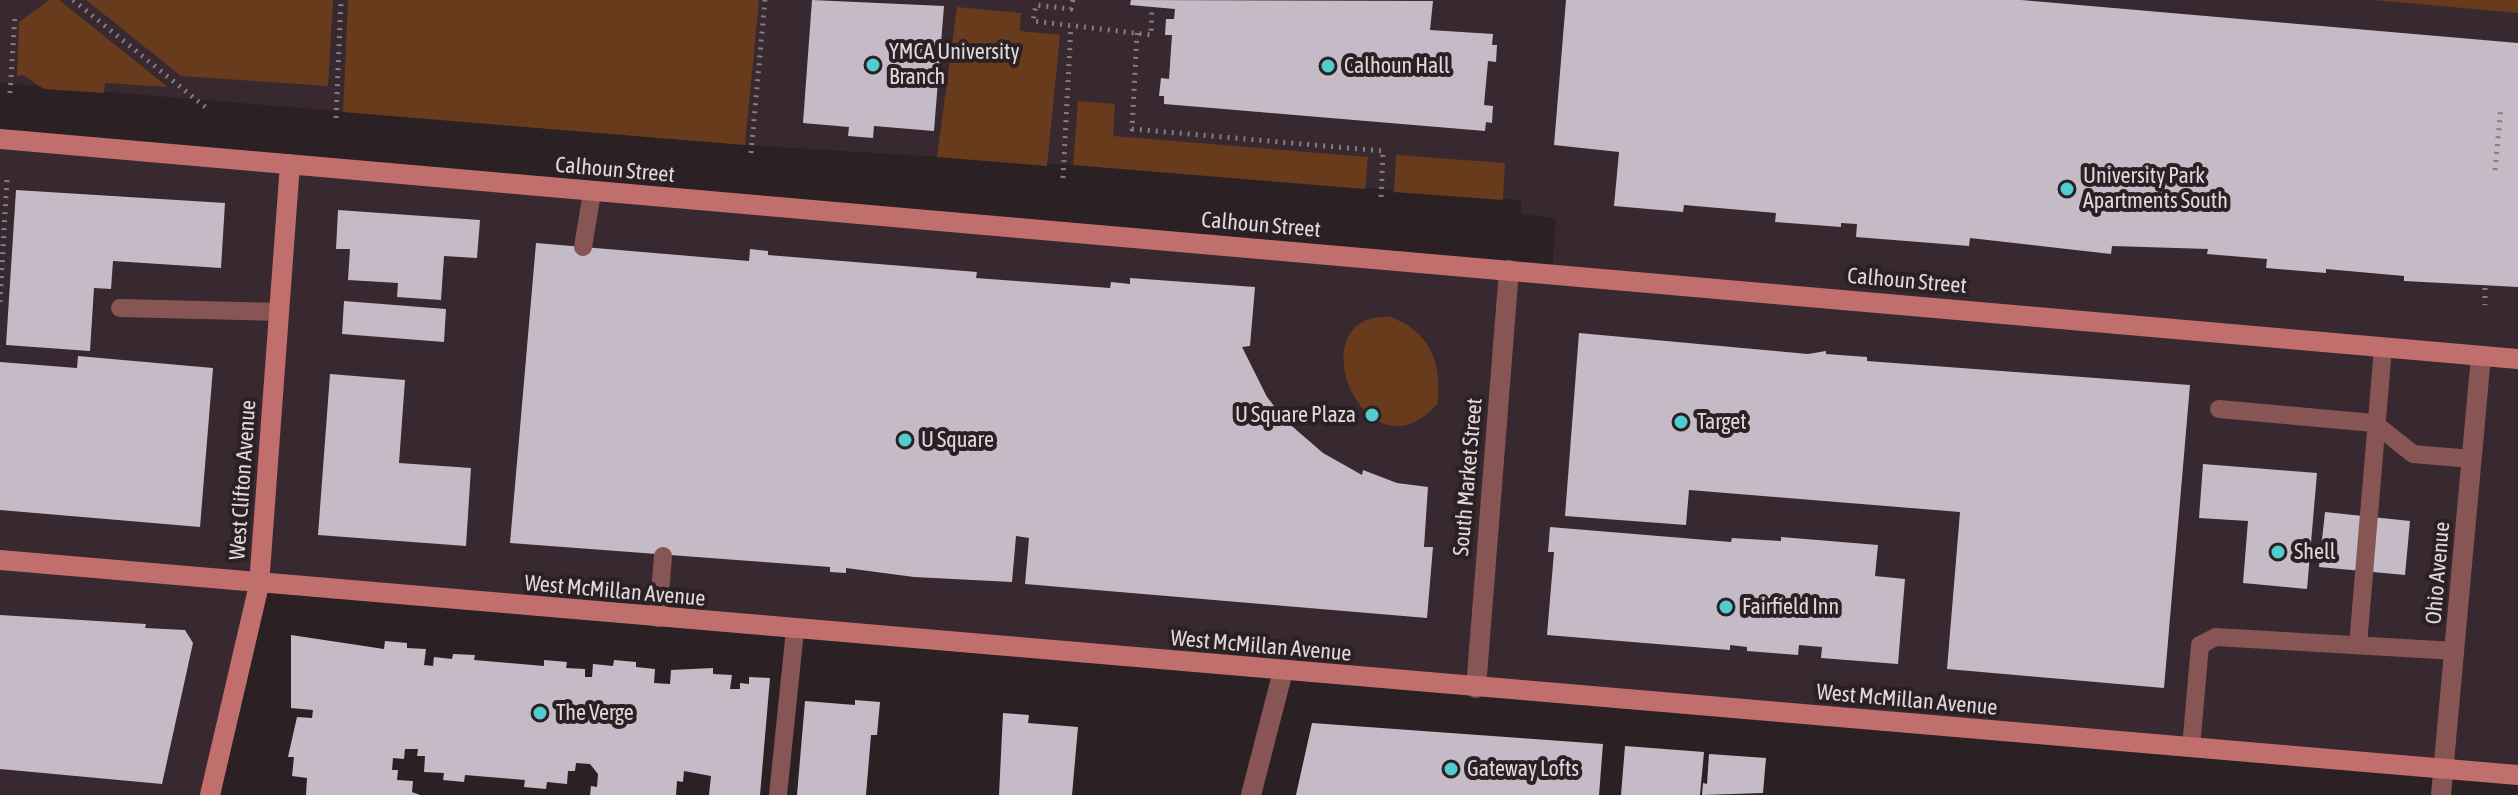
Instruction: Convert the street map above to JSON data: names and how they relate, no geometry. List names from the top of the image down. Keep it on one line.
{"streets":{"main road":["Calhoun Street","West Clifton Avenue","West McMillan Avenue"],"street":["South Market Street","Ohio Avenue"]},"crossings":[["Calhoun Street","South Market Street"],["Calhoun Street","West Clifton Avenue"],["Calhoun Street","Ohio Avenue"],["South Market Street","West McMillan Avenue"],["West Clifton Avenue","West McMillan Avenue"],["Ohio Avenue","West McMillan Avenue"]],"places":["YMCA University Branch","Calhoun Hall","University Park Apartments South","U Square Plaza","Target","U Square","Shell","Fairfield Inn","The Verge","Gateway Lofts"]}
